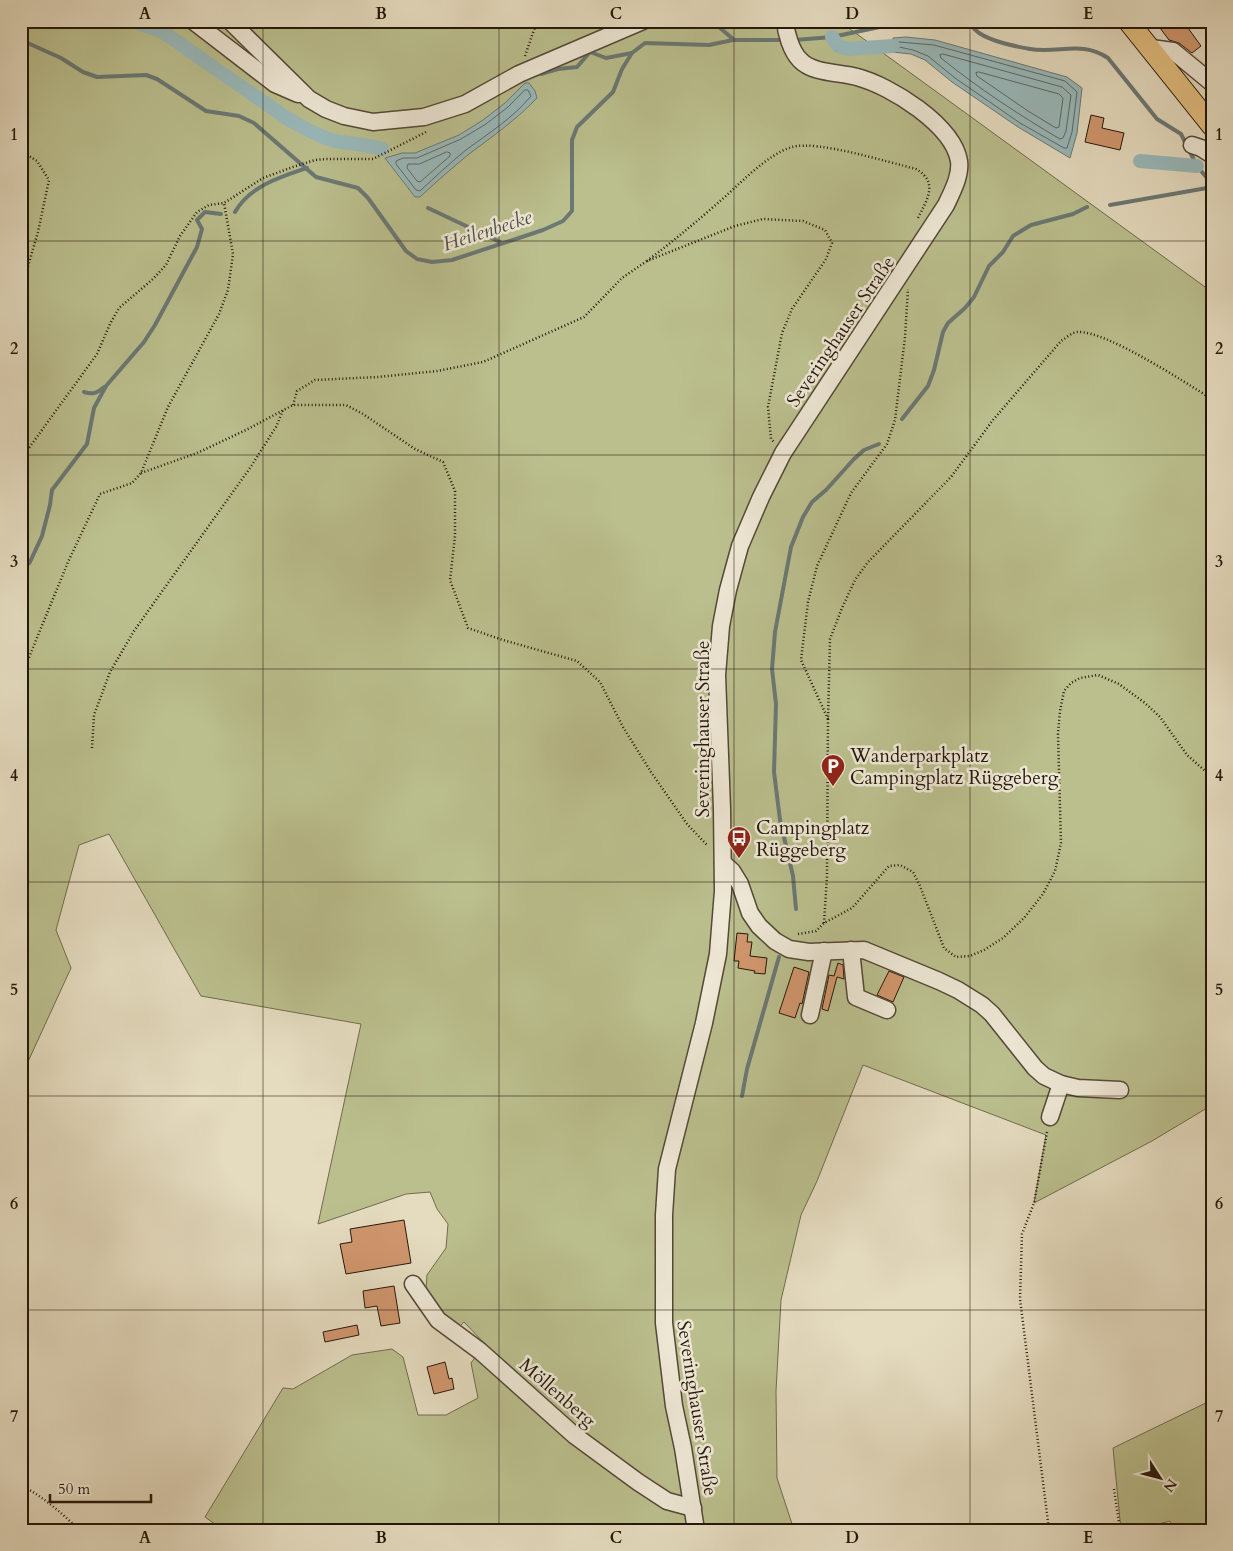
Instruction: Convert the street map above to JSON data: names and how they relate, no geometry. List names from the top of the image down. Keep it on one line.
{"streets":{"street":["Severinghauser Straße","Möllenberg"]},"crossings":[["Severinghauser Straße","Möllenberg"]],"water":["Heilenbecke"],"places":{"parking":["Wanderparkplatz Campingplatz Rüggeberg"],"bus stop":["Campingplatz Rüggeberg"]},"scale_bar":"50 m","north":"bottom right","grid":{"columns":["A","B","C","D","E"],"rows":["1","2","3","4","5","6","7"]}}
